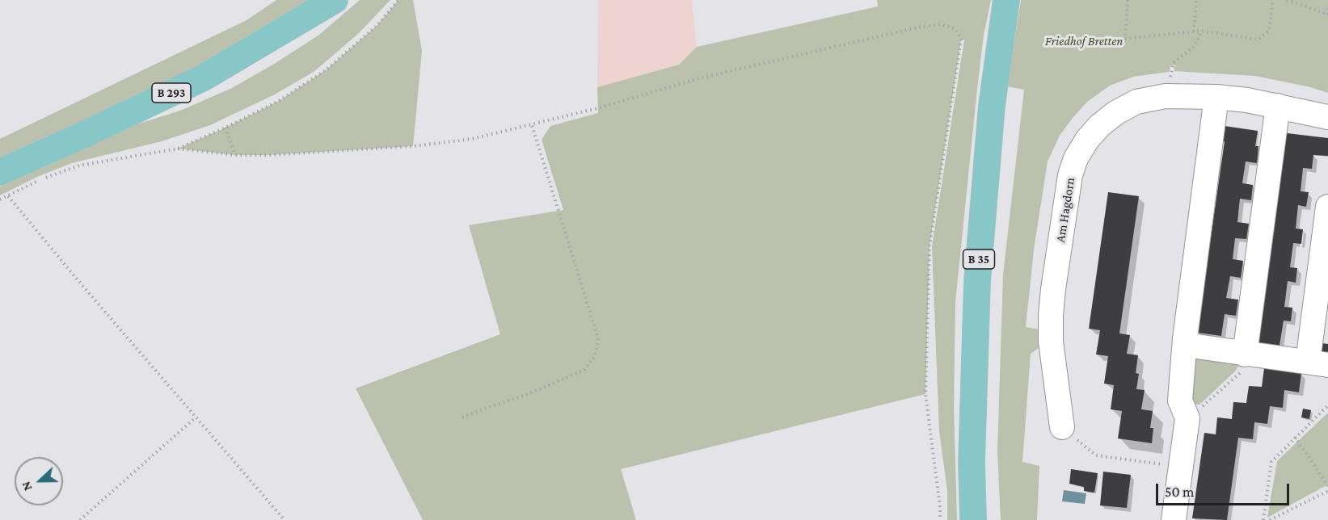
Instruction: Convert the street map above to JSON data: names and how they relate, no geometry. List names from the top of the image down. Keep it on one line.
{"streets":{"main road":["B 293","B 35"],"street":["Am Hagdorn"]},"parks":["Friedhof Bretten"],"scale_bar":"50 m","north":"left"}
